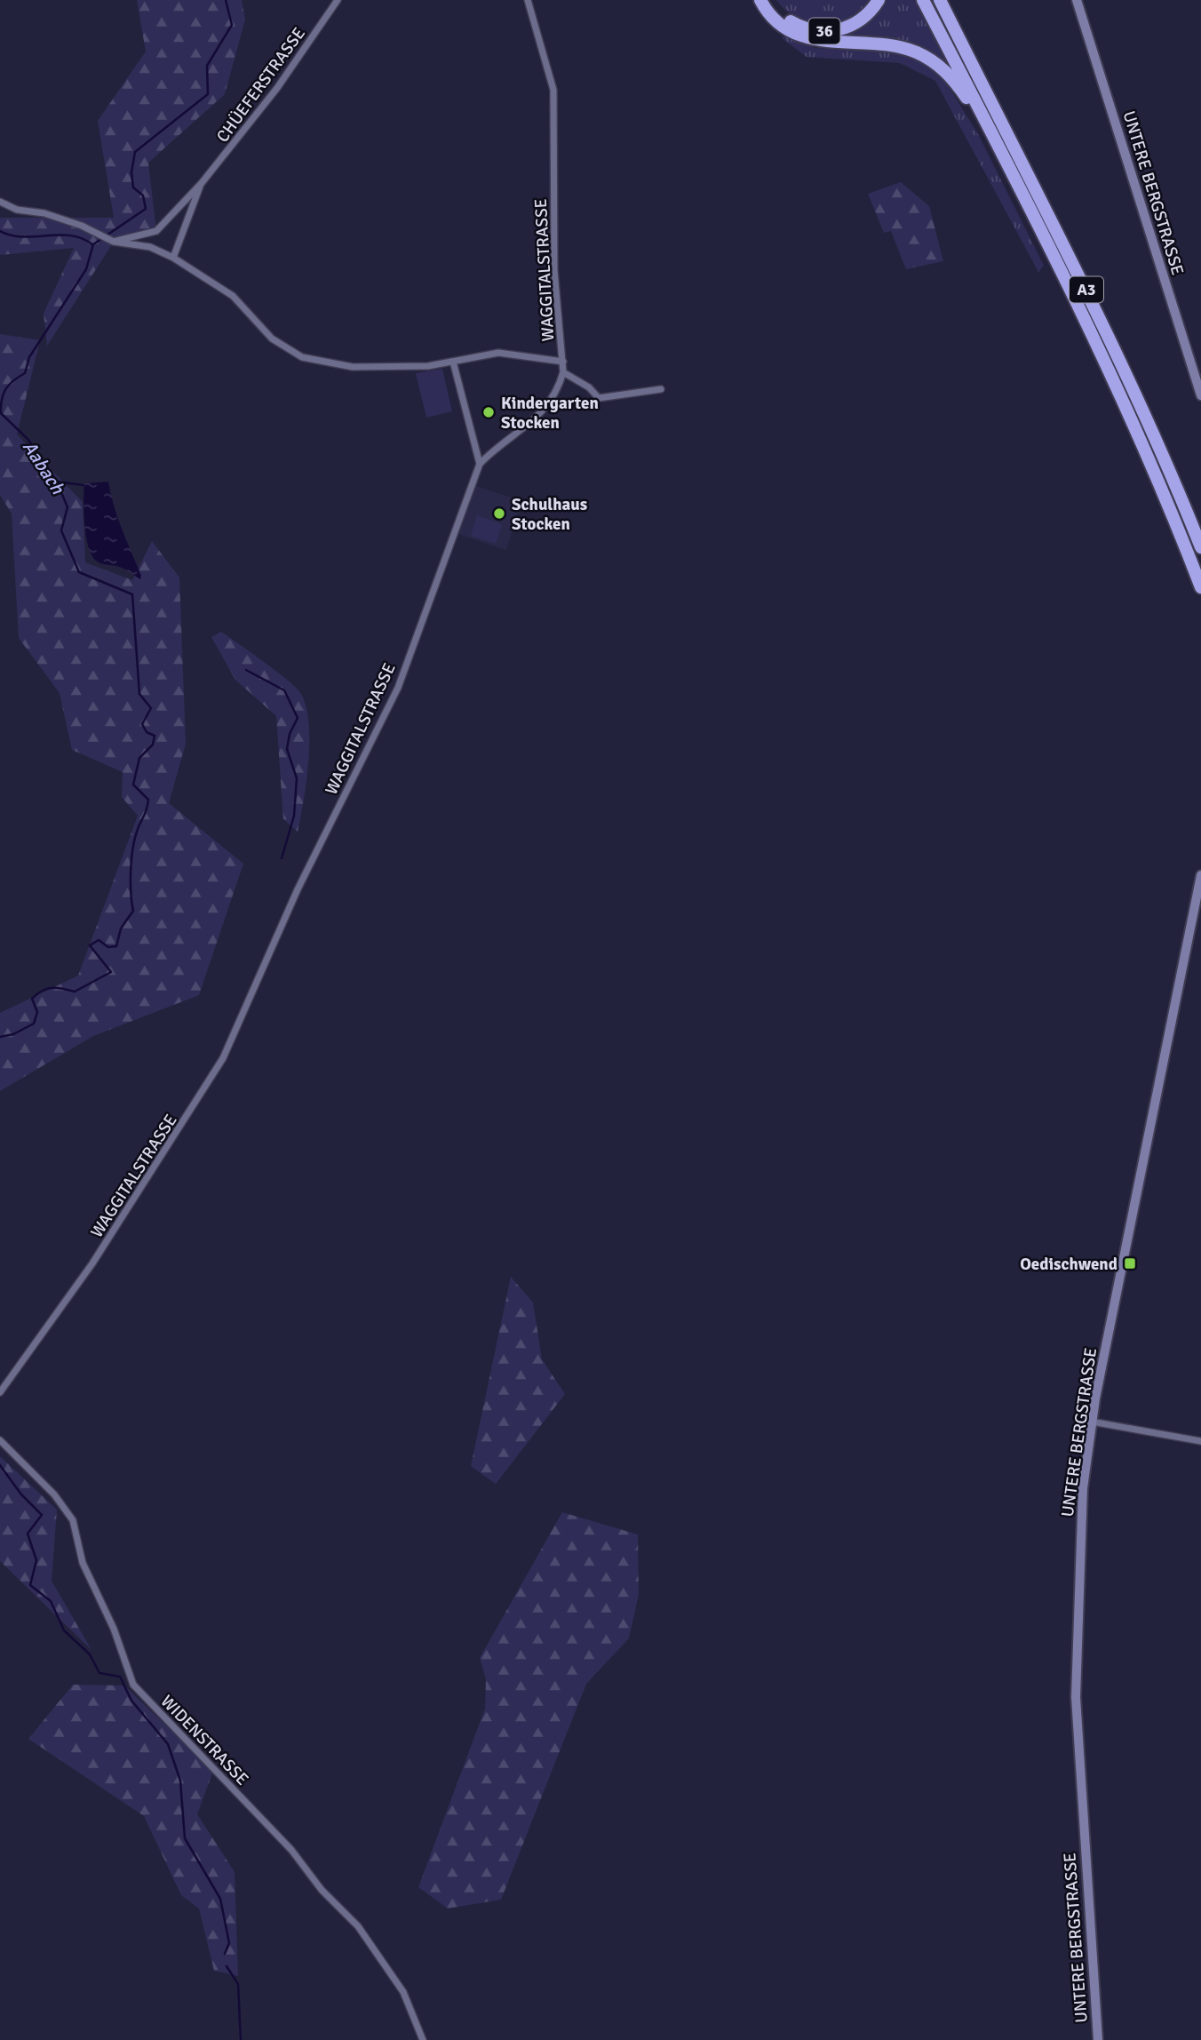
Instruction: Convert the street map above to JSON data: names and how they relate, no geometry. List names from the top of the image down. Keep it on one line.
{"streets":{"highway":["36","A3"],"main road":["UNTERE BERGSTRASSE"],"street":["CHÜEFERSTRASSE","WAGGITALSTRASSE","WIDENSTRASSE"]},"water":["Aabach"],"places":{"other":["Kindergarten Stocken","Schulhaus Stocken"],"transit":["Oedischwend"]}}
